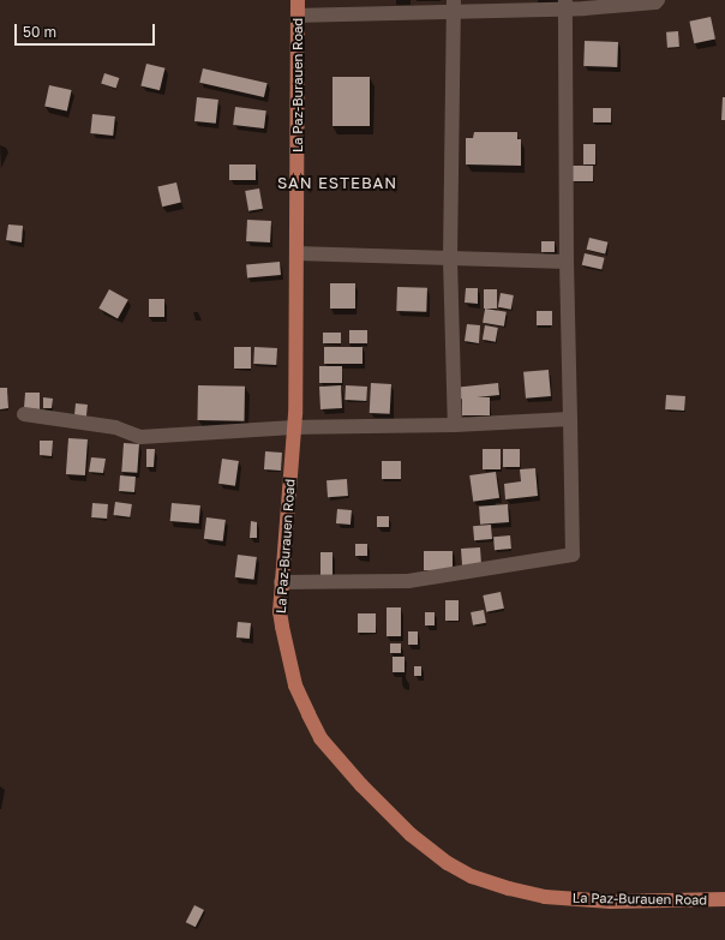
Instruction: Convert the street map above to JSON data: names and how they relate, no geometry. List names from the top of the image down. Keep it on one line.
{"streets":{"main road":["La Paz-Burauen Road"]},"districts":["SAN ESTEBAN"],"scale_bar":"50 m"}
